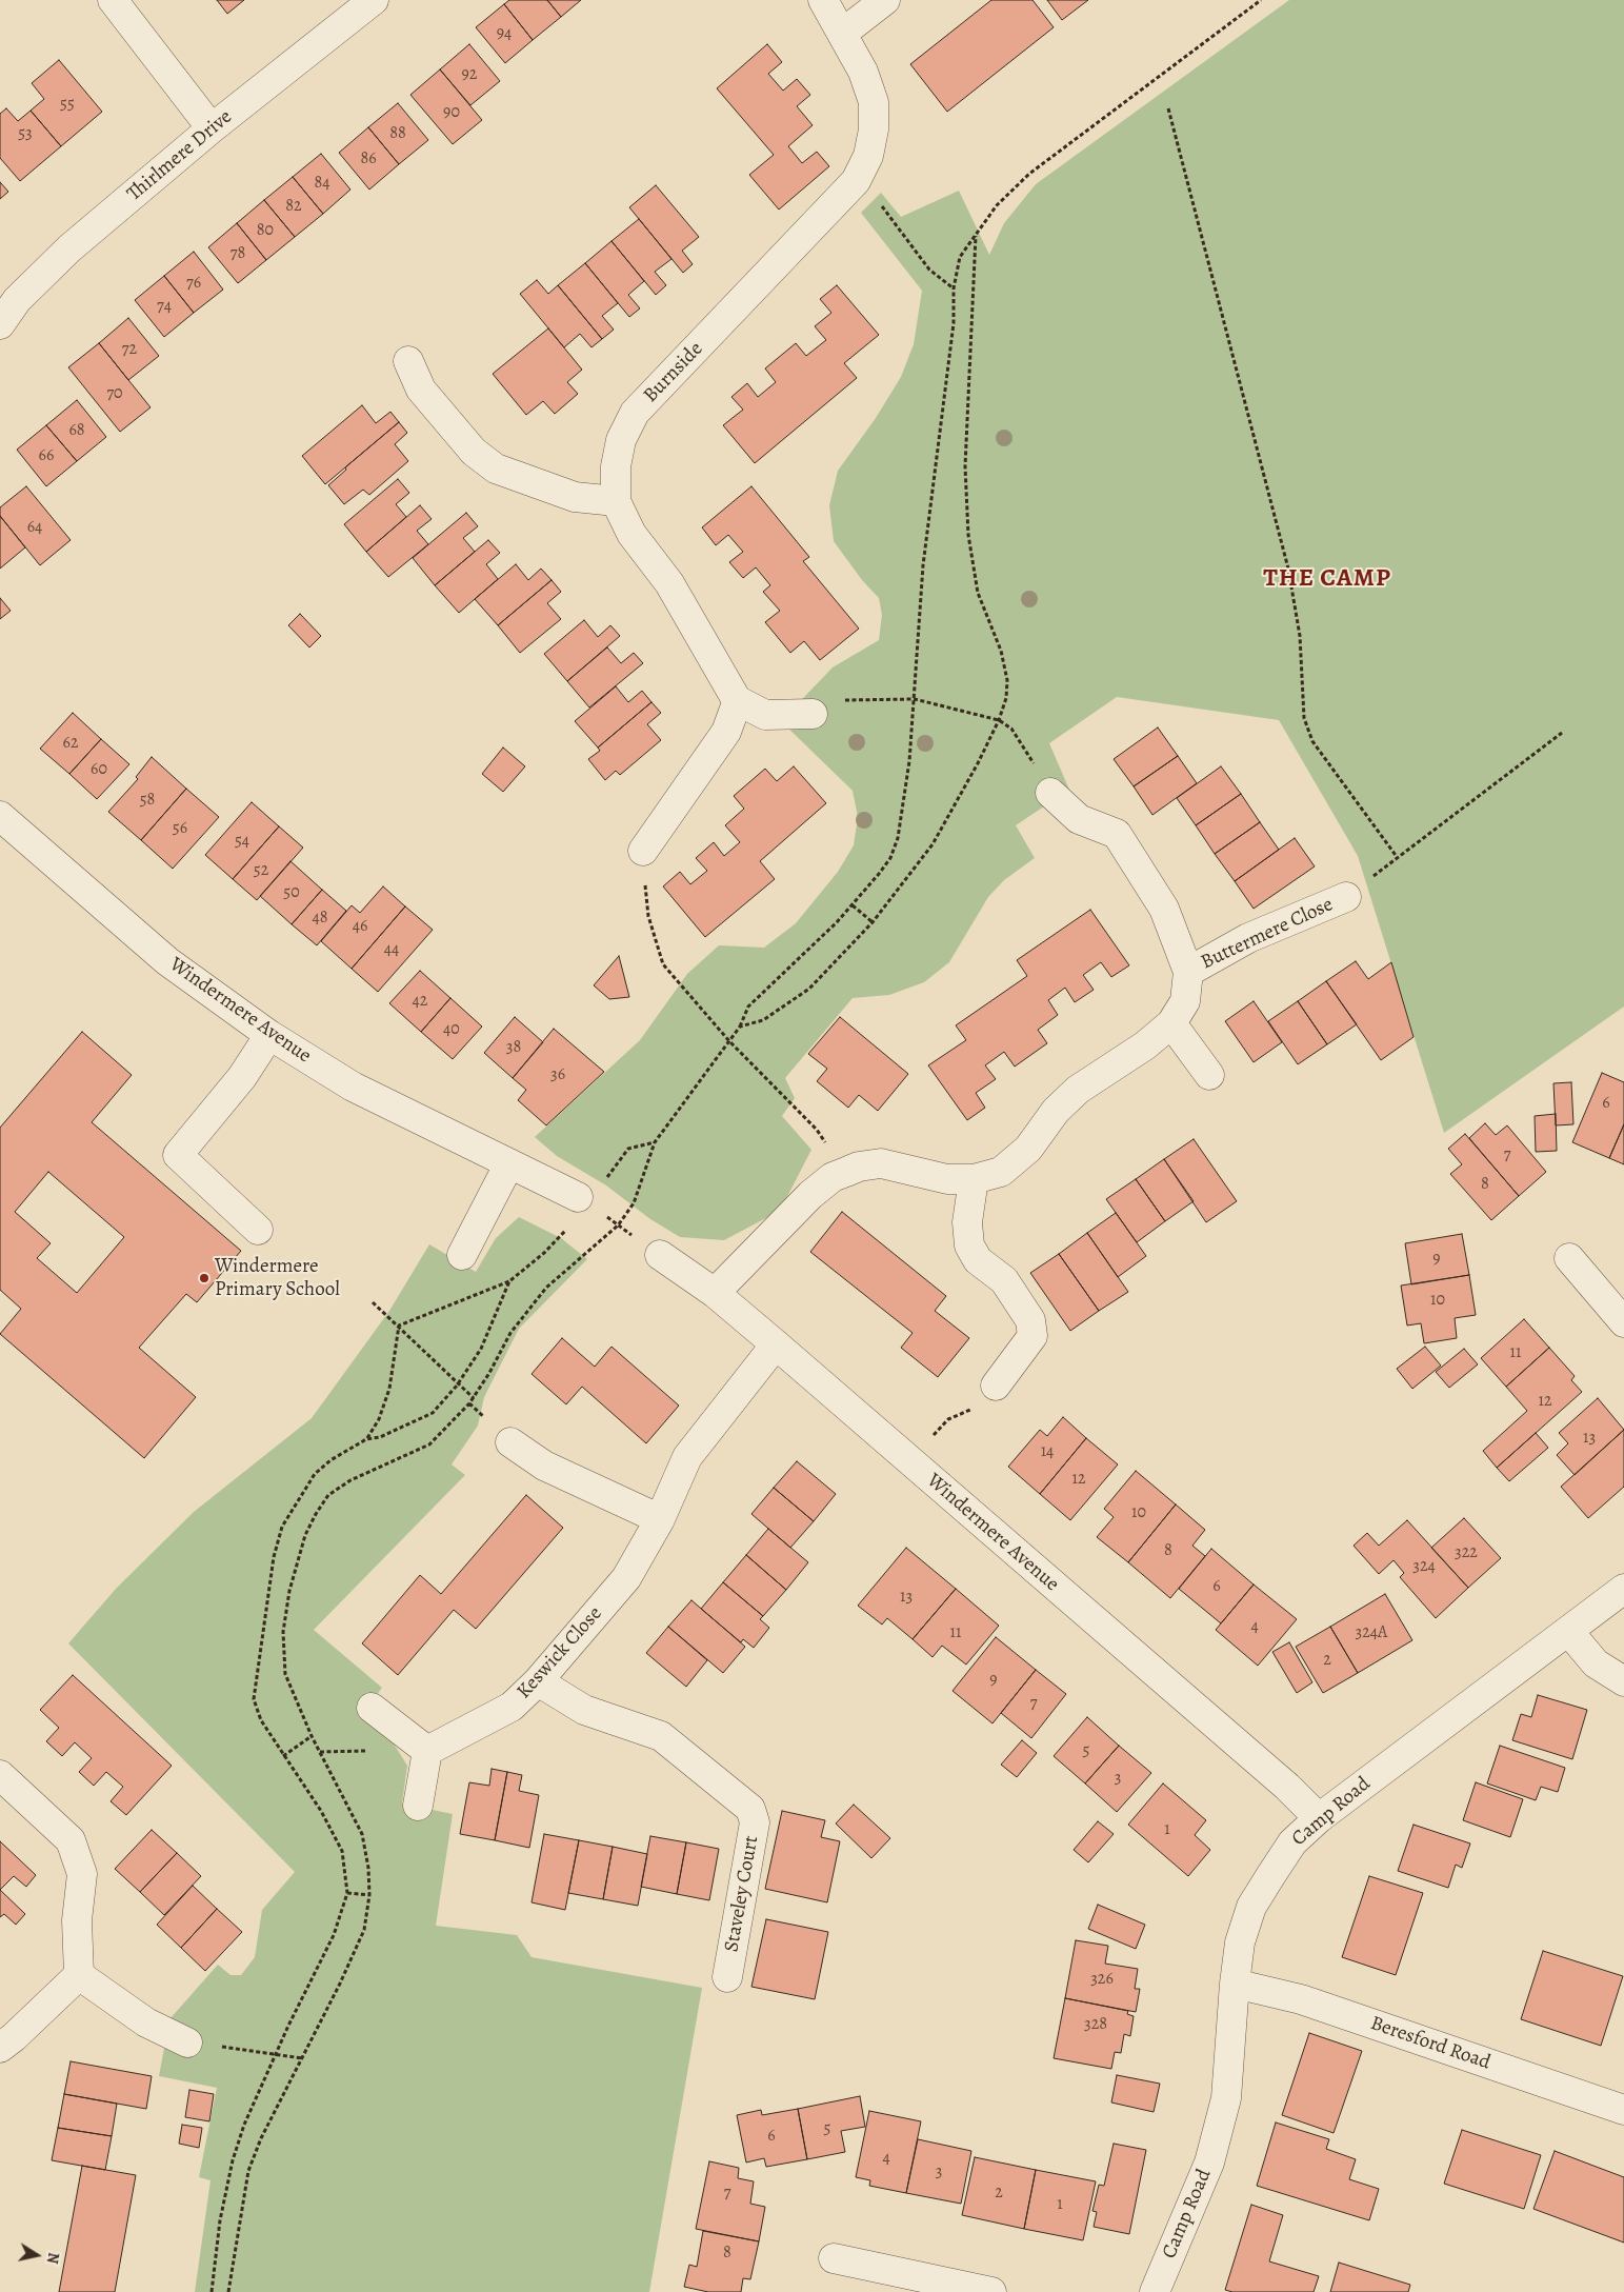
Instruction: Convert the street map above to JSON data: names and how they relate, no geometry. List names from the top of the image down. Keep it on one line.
{"streets":{"street":["Thirlmere Drive","Burnside","Buttermere Close","Windermere Avenue","Keswick Close","Camp Road","Staveley Court","Beresford Road"]},"crossings":[["Buttermere Close","Windermere Avenue"],["Windermere Avenue","Keswick Close"],["Windermere Avenue","Camp Road"],["Keswick Close","Staveley Court"],["Camp Road","Beresford Road"]],"districts":["THE CAMP"],"places":["Windermere Primary School"],"house_numbers":["94","92","55","90","53","88","86","84","82","80","78","76","74","72","70","68","66","64","62","60","58","56","54","52","50","48","46","44","42","40","38","36","6","7","8","9","10","11","12","13","14","12","10","8","322","324","6","13","4","11","324A","2","9","7","5","3","1","326","328","5","6","4","3","7","2","1","8"],"north":"right"}
